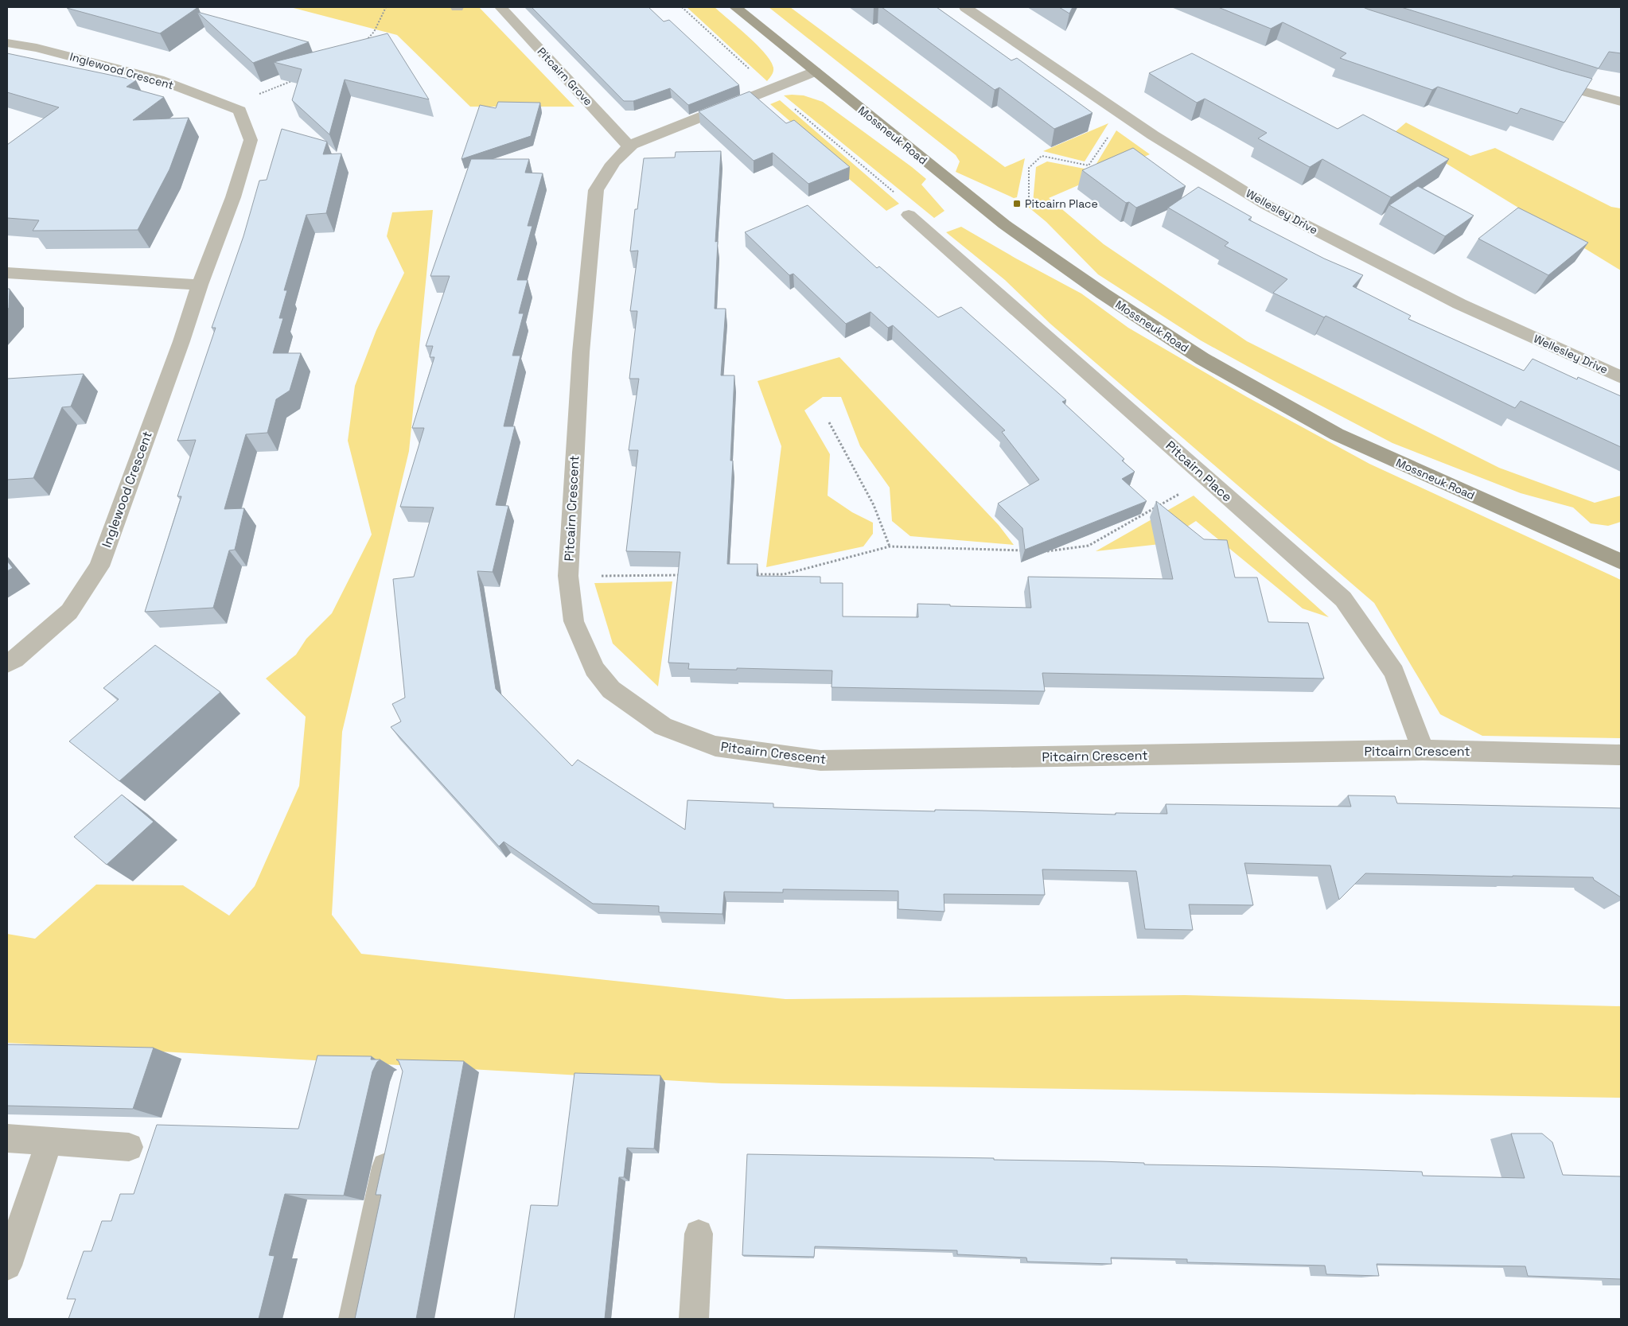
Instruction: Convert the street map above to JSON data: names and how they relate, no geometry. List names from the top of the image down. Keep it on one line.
{"streets":{"street":["Inglewood Crescent","Pitcairn Grove","Mossneuk Road","Wellesley Drive","Pitcairn Place","Pitcairn Crescent"]},"crossings":[["Pitcairn Grove","Pitcairn Crescent"],["Mossneuk Road","Pitcairn Crescent"],["Pitcairn Place","Pitcairn Crescent"]],"places":{"transit":["Pitcairn Place"]}}
